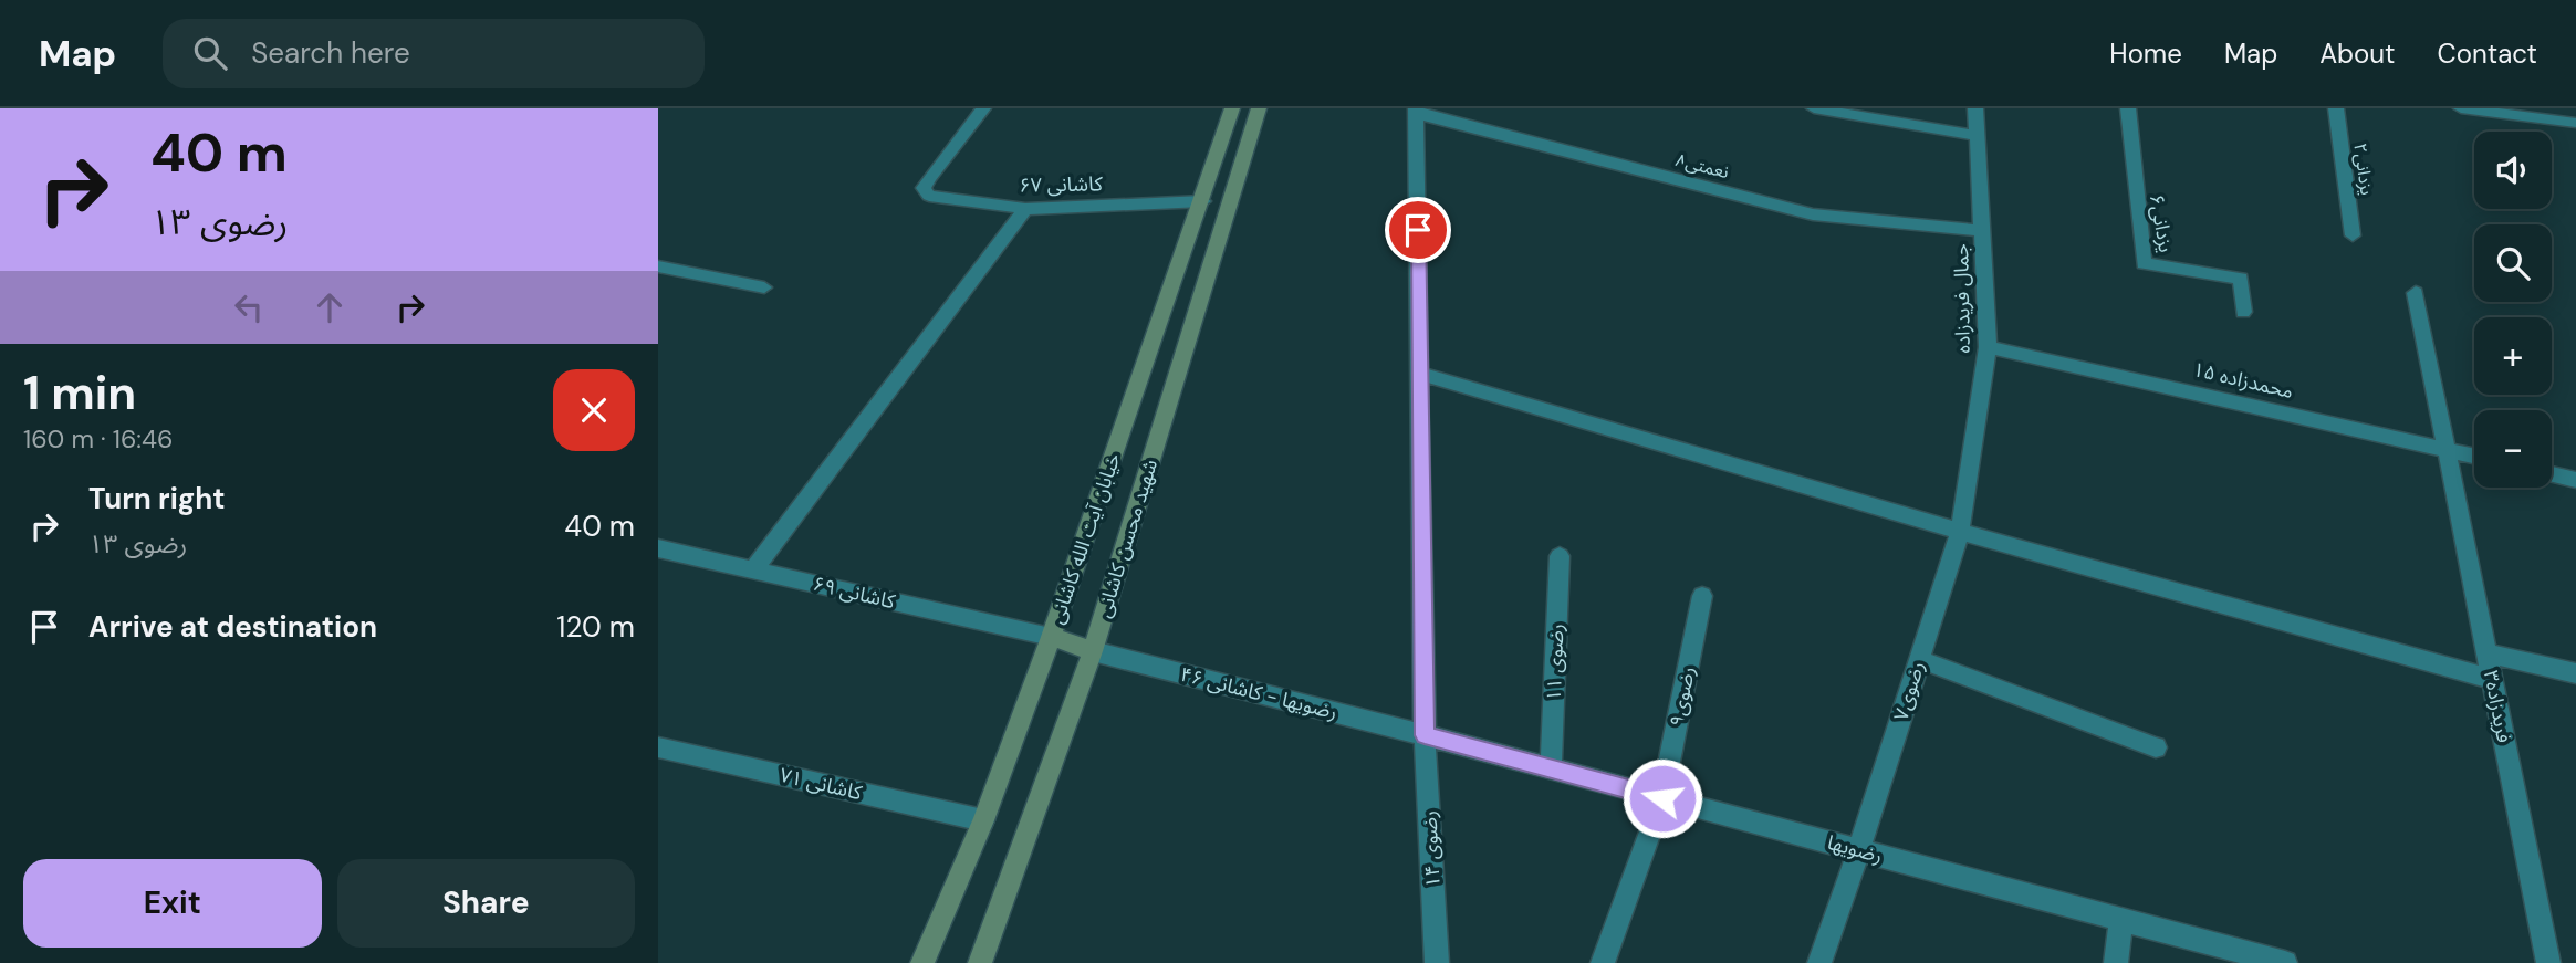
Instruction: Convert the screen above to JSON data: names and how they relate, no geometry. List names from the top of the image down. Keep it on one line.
{"streets":{"main road":["خیابان آیت الله کاشانی","شهید محسن کاشانی"],"street":["نعمتی۸","یزدانی۲","کاشانی ۶۷","یزدانی۶","جمال فریدزاده","محمدزاده ۱۵","کاشانی ۶۹","رضوی ۱۱","رضوی۷","رضویها - کاشانی ۴۶","رضوی۹","فریدزاده۳","کاشانی ۷۱","رضوی ۱۴","رضویها"]},"crossings":[["نعمتی۸","جمال فریدزاده"],["نعمتی۸","رضوی ۱۴"],["کاشانی ۶۷","خیابان آیت الله کاشانی"],["جمال فریدزاده","محمدزاده ۱۵"],["جمال فریدزاده","رضوی۷"],["محمدزاده ۱۵","فریدزاده۳"],["خیابان آیت الله کاشانی","کاشانی ۶۹"],["خیابان آیت الله کاشانی","کاشانی ۷۱"],["شهید محسن کاشانی","رضویها - کاشانی ۴۶"],["رضوی ۱۱","رضویها"],["رضوی۷","رضویها"],["رضویها - کاشانی ۴۶","رضوی ۱۴"],["رضویها - کاشانی ۴۶","رضویها"],["رضوی۹","رضویها"],["رضوی ۱۴","رضویها"]],"page":{"header":"Map","search":"Search here","nav":["Home","Map","About","Contact"],"turn":["40 m","رضوی ۱۳"],"map_buttons":["+","−"],"heading":["1 min","160 m · 16:46"],"list":[{"name":"Turn right","note":"رضوی ۱۳","value":"40 m"},{"name":"Arrive at destination","value":"120 m"}],"buttons":["Exit","Share"]}}
